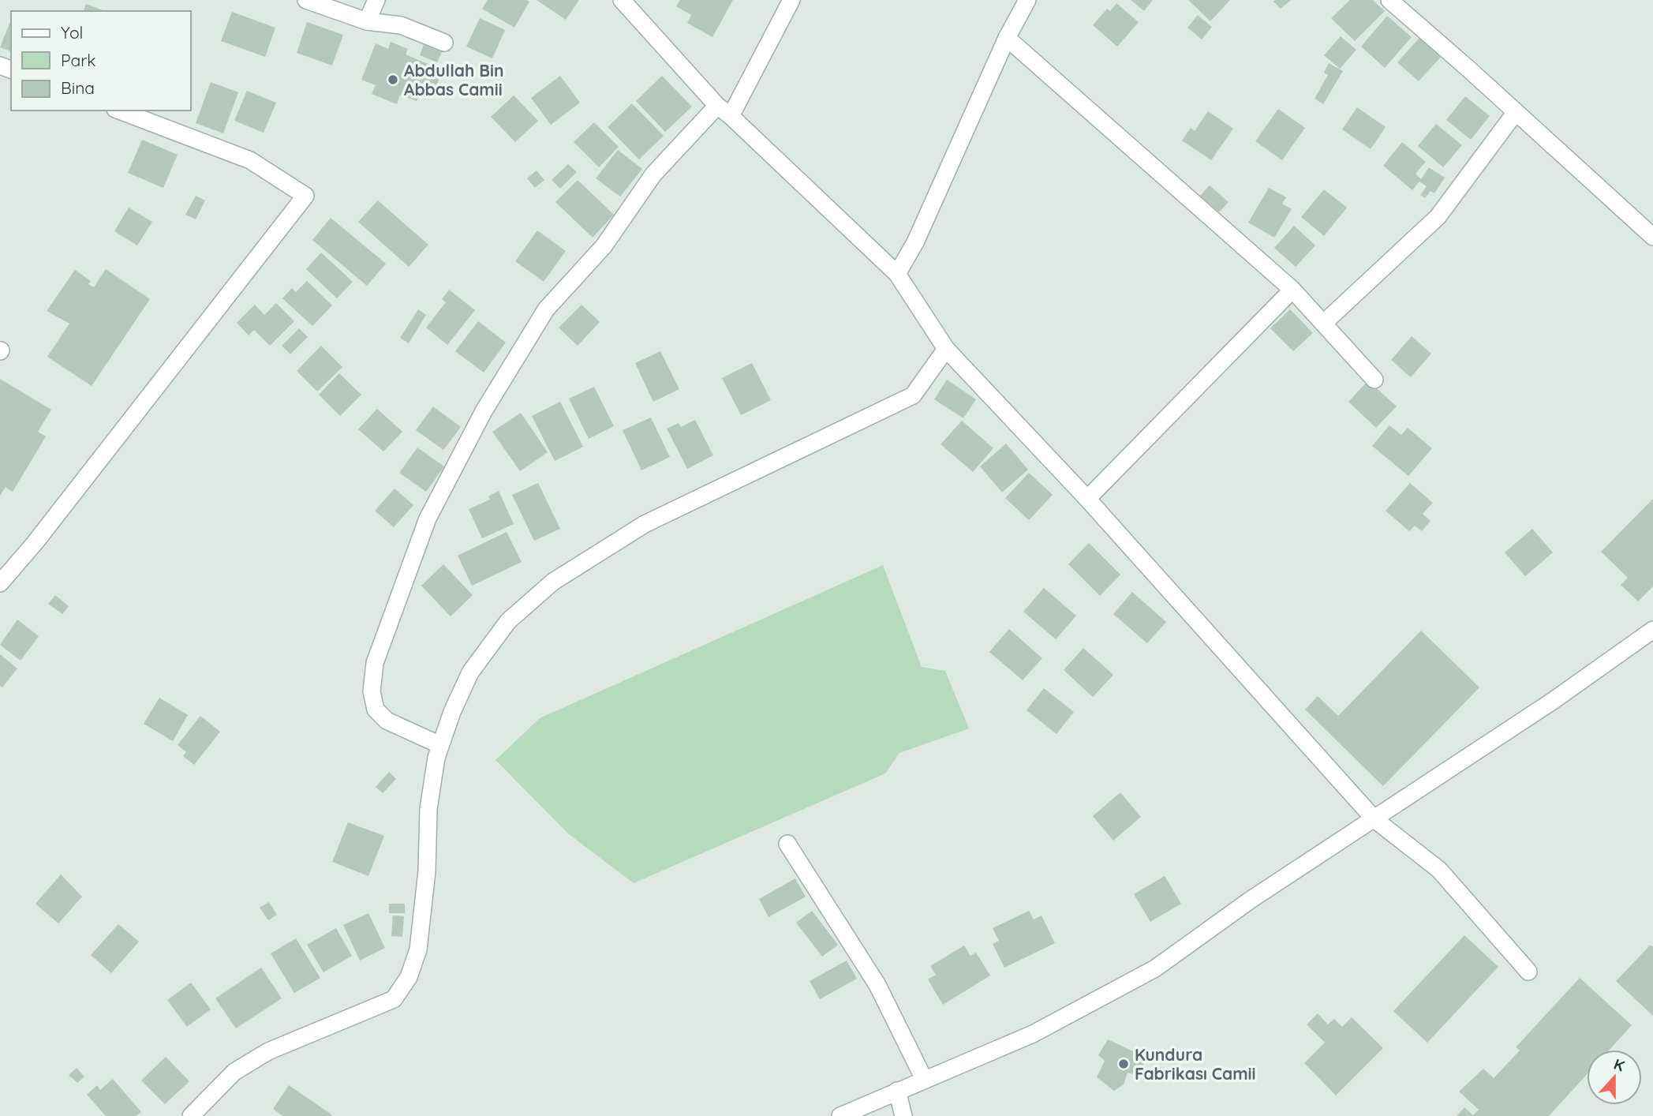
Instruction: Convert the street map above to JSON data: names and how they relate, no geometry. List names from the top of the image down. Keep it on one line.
{"places":["Abdullah Bin Abbas Camii","Kundura Fabrikası Camii"],"legend":["Yol","Park","Bina"],"north":"top"}
